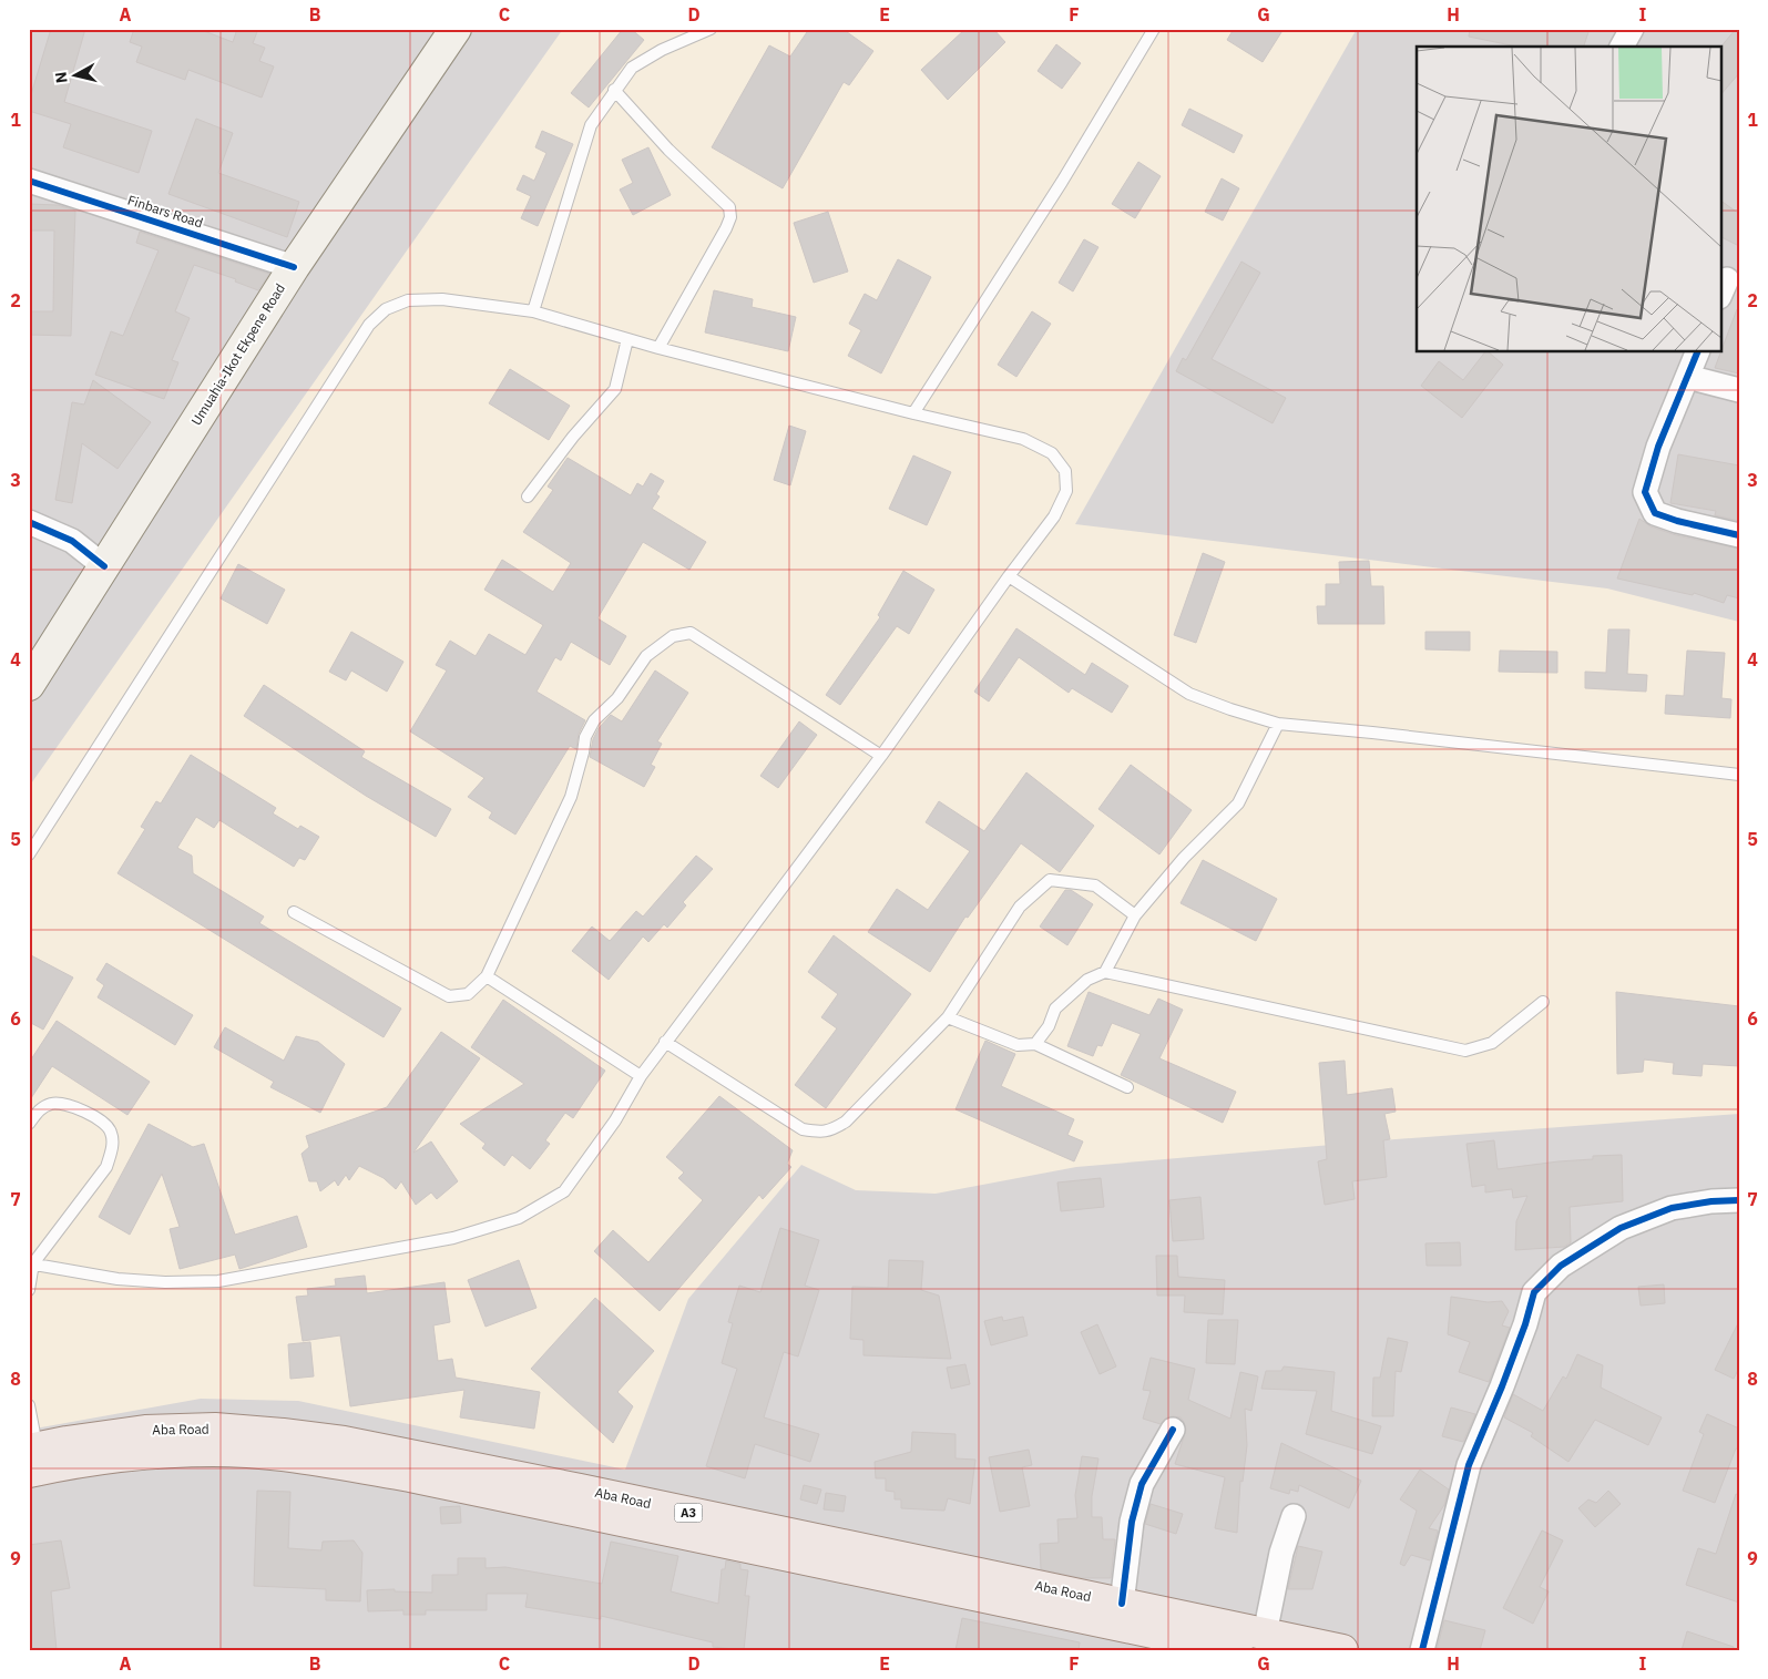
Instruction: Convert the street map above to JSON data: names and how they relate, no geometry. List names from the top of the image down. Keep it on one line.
{"streets":{"main road":["Umuahia-Ikot Ekpene Road","Aba Road","A3"],"street":["Finbars Road"]},"crossings":[["Finbars Road","Umuahia-Ikot Ekpene Road"]],"north":"left","grid":{"columns":["A","B","C","D","E","F","G","H","I"],"rows":["1","2","3","4","5","6","7","8","9"]}}
